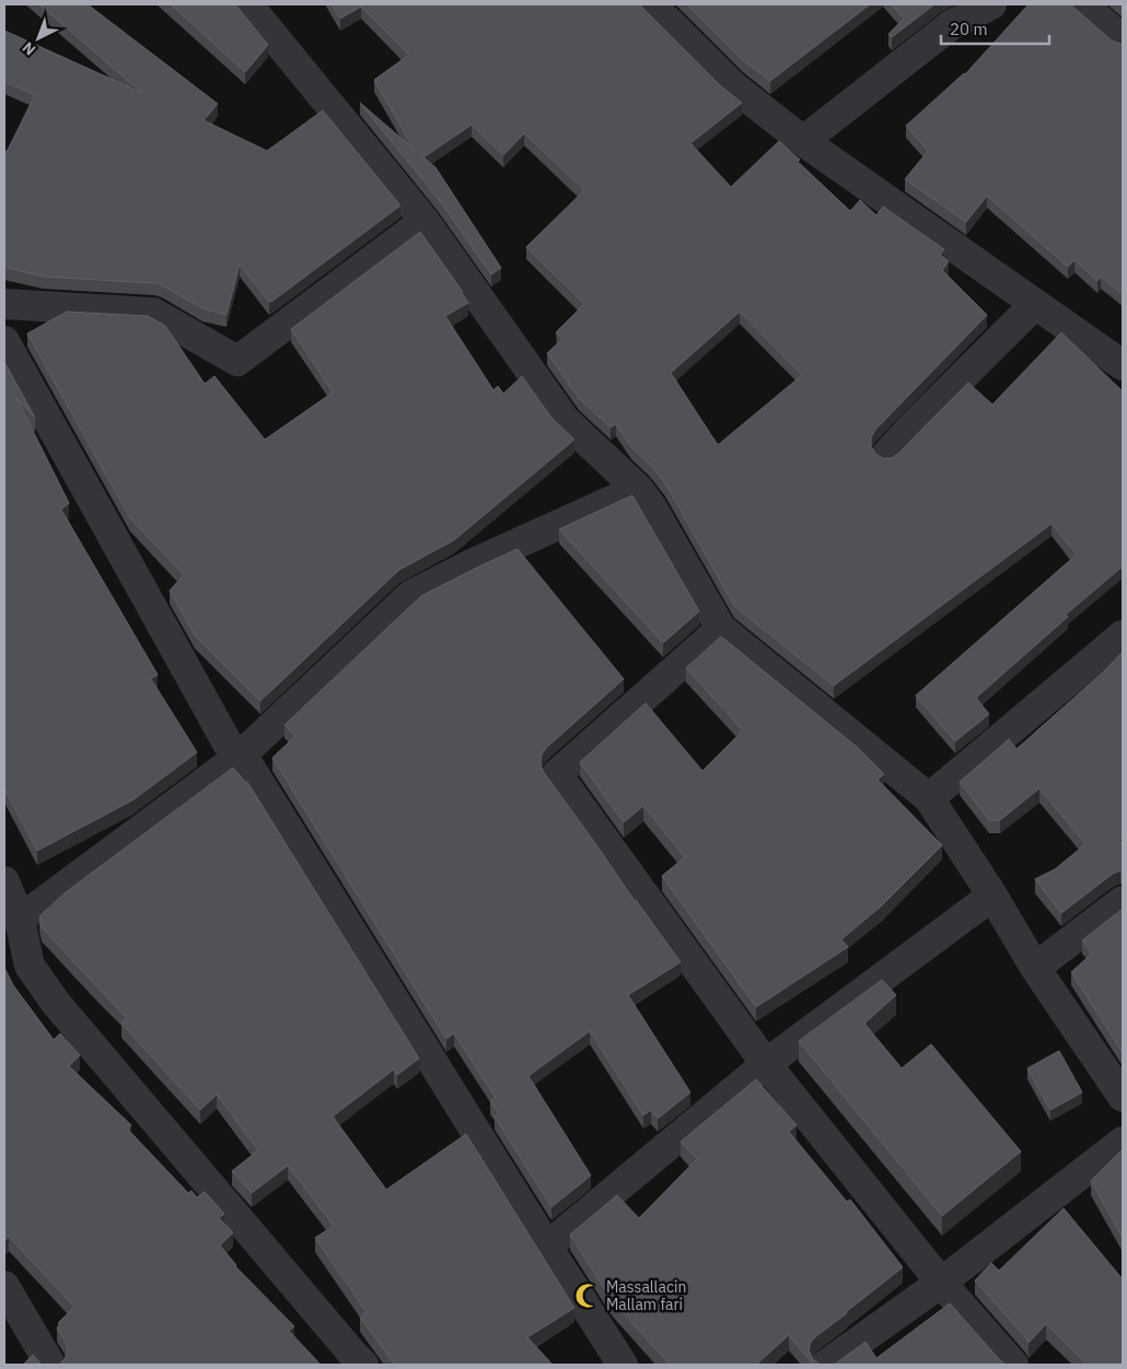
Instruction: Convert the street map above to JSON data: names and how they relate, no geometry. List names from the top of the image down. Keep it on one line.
{"places":{"mosque":["Massallacin Mallam fari"]},"scale_bar":"20 m","north":"bottom left"}
